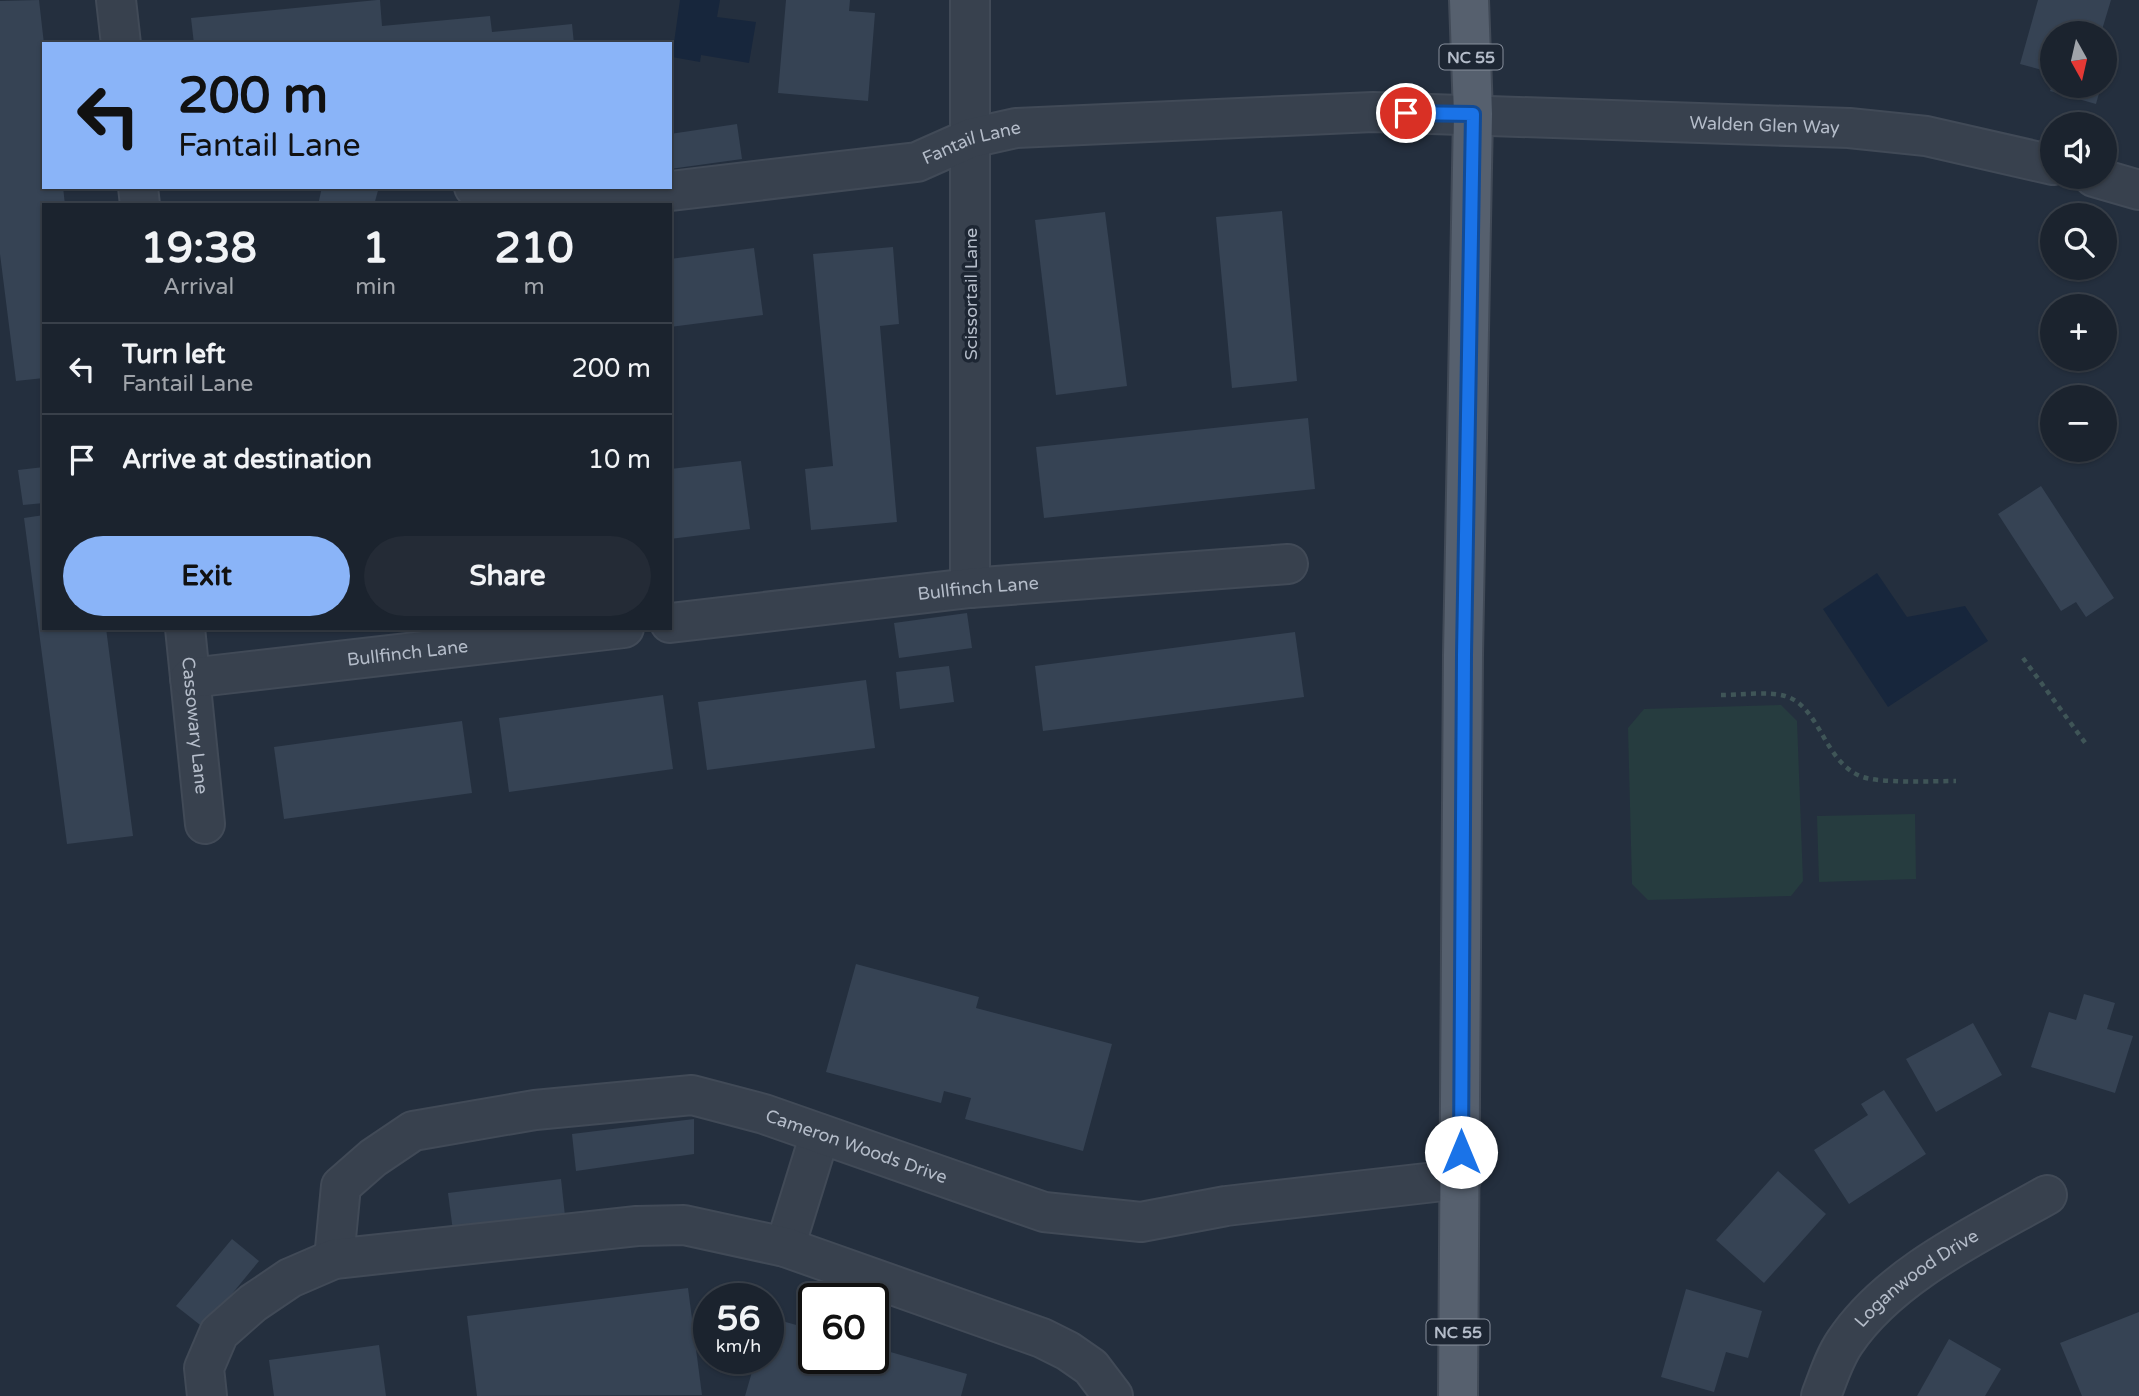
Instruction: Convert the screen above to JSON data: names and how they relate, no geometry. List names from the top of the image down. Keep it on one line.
{"streets":{"main road":["NC 55"],"street":["Walden Glen Way","Fantail Lane","Scissortail Lane","Bullfinch Lane","Cassowary Lane","Cameron Woods Drive","Loganwood Drive"]},"crossings":[["NC 55","Walden Glen Way"],["NC 55","Fantail Lane"],["NC 55","Cameron Woods Drive"],["Walden Glen Way","Fantail Lane"],["Fantail Lane","Scissortail Lane"],["Scissortail Lane","Bullfinch Lane"],["Bullfinch Lane","Cassowary Lane"]],"north":"bottom","page":{"map_buttons":["+","−"],"turn":["200 m","Fantail Lane"],"eta":["19:38","Arrival","1","min","210","m"],"list":[{"name":"Turn left","note":"Fantail Lane","value":"200 m"},{"name":"Arrive at destination","value":"10 m"}],"buttons":["Exit","Share"],"speed":"56 km/h","limit":"60"}}
